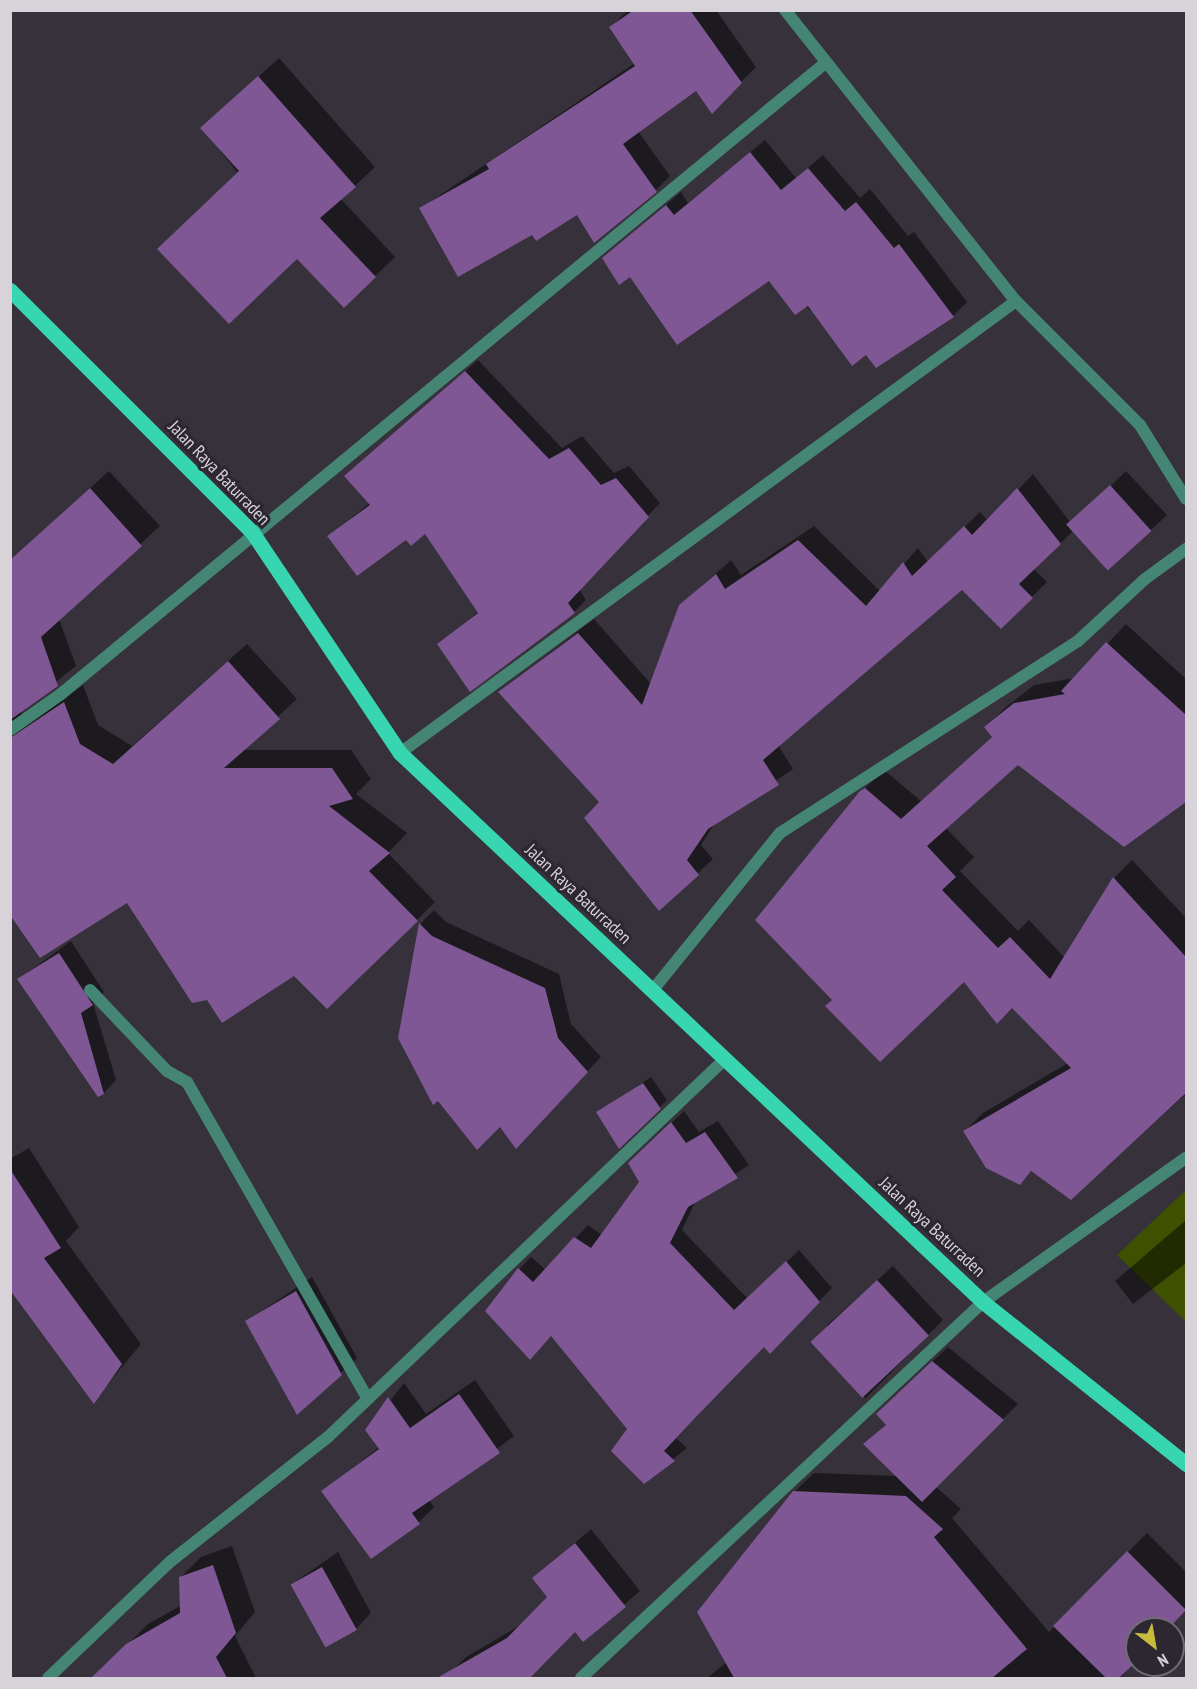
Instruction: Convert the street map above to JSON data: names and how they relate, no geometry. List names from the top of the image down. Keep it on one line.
{"streets":{"main road":["Jalan Raya Baturraden"]},"north":"bottom right"}
